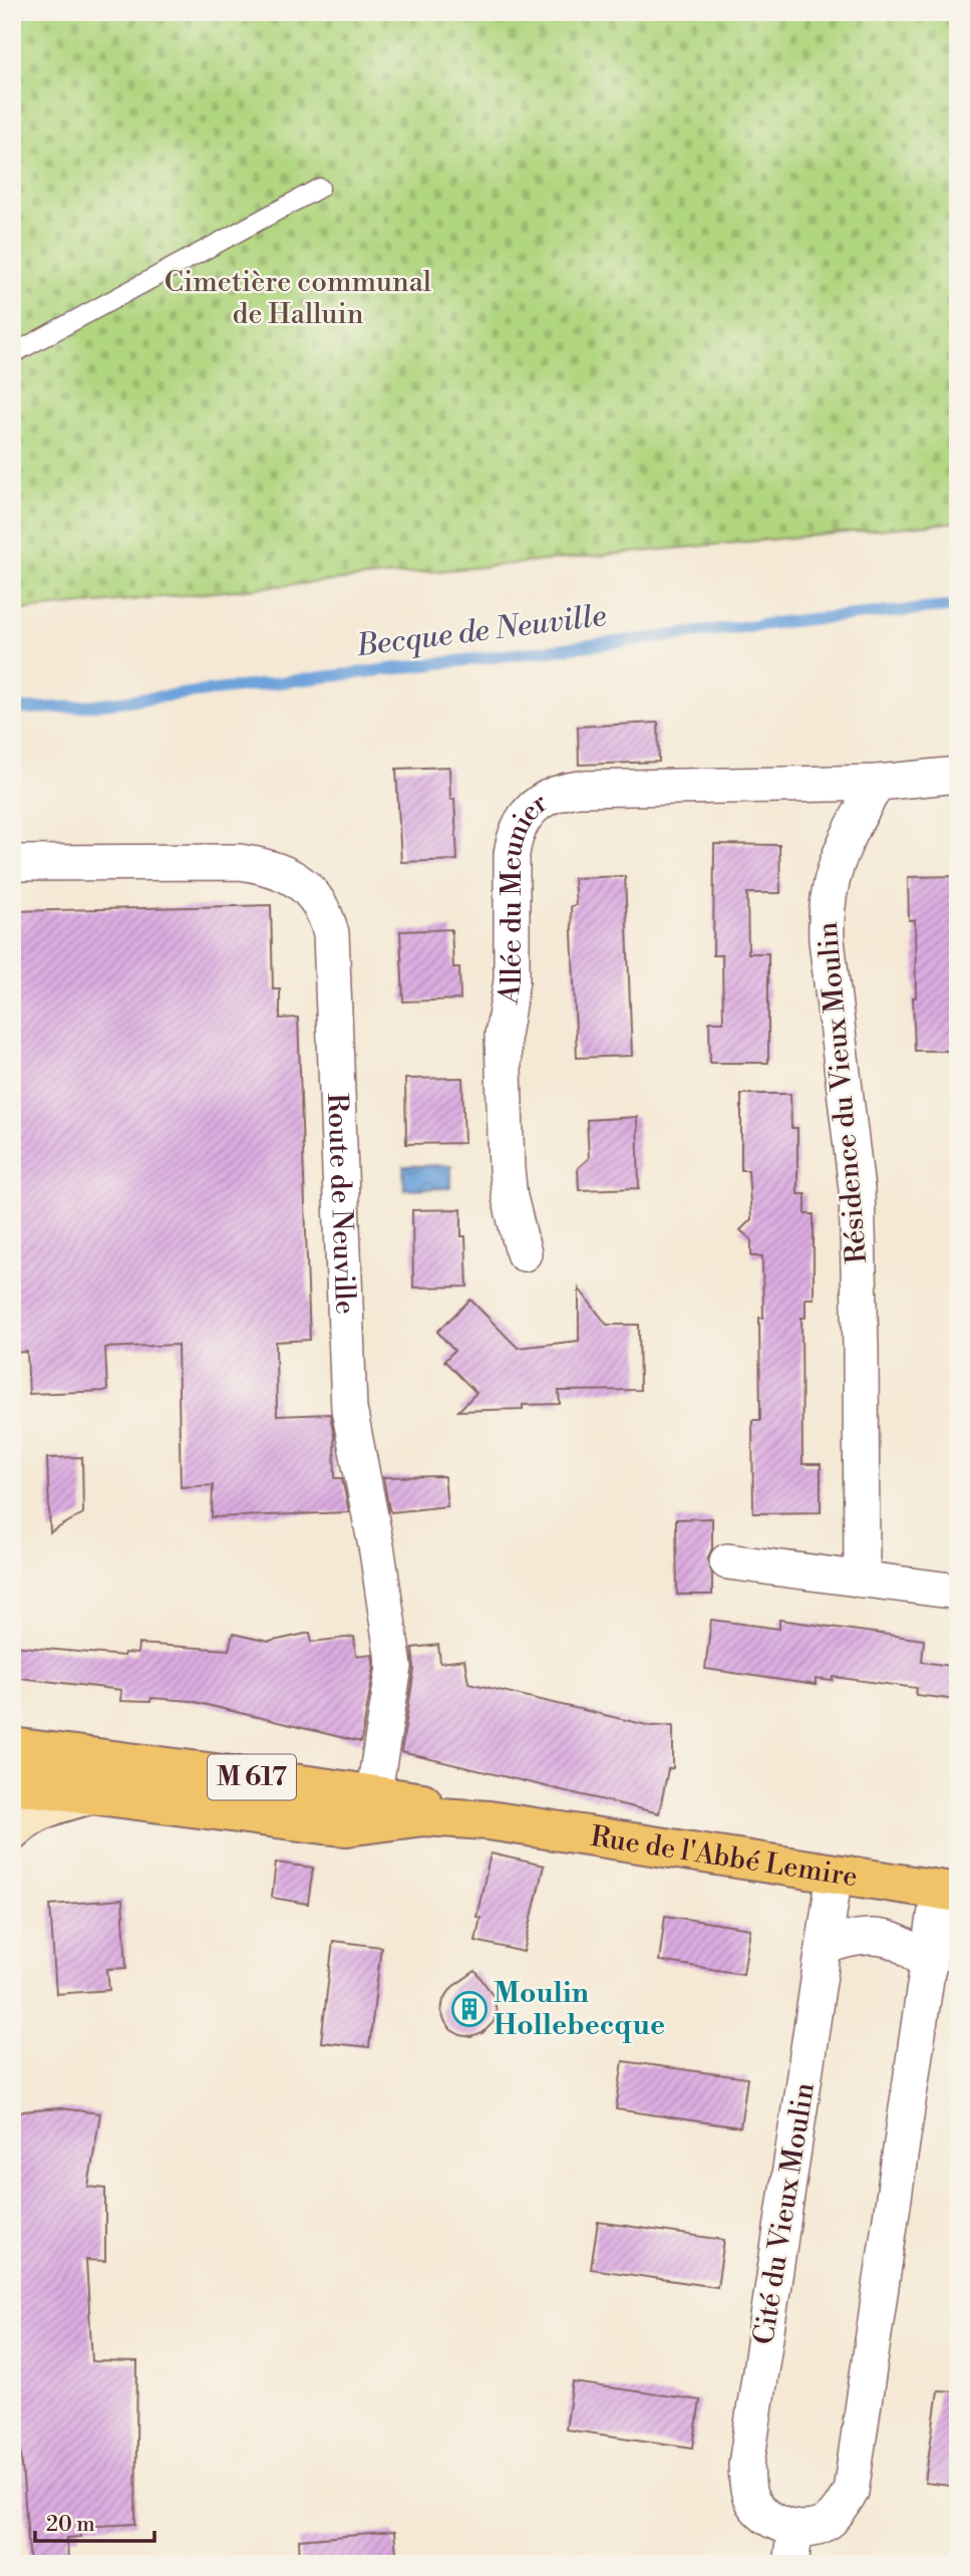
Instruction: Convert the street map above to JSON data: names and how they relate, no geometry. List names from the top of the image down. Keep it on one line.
{"streets":{"main road":["M 617","Rue de l'Abbé Lemire"],"street":["Allée du Meunier","Résidence du Vieux Moulin","Route de Neuville","Cité du Vieux Moulin"]},"crossings":[["Allée du Meunier","Résidence du Vieux Moulin"],["Route de Neuville","Rue de l'Abbé Lemire"],["Rue de l'Abbé Lemire","Cité du Vieux Moulin"]],"water":["Becque de Neuville"],"parks":["Cimetière communal de Halluin"],"places":{"building":["Moulin Hollebecque"]},"scale_bar":"20 m"}
